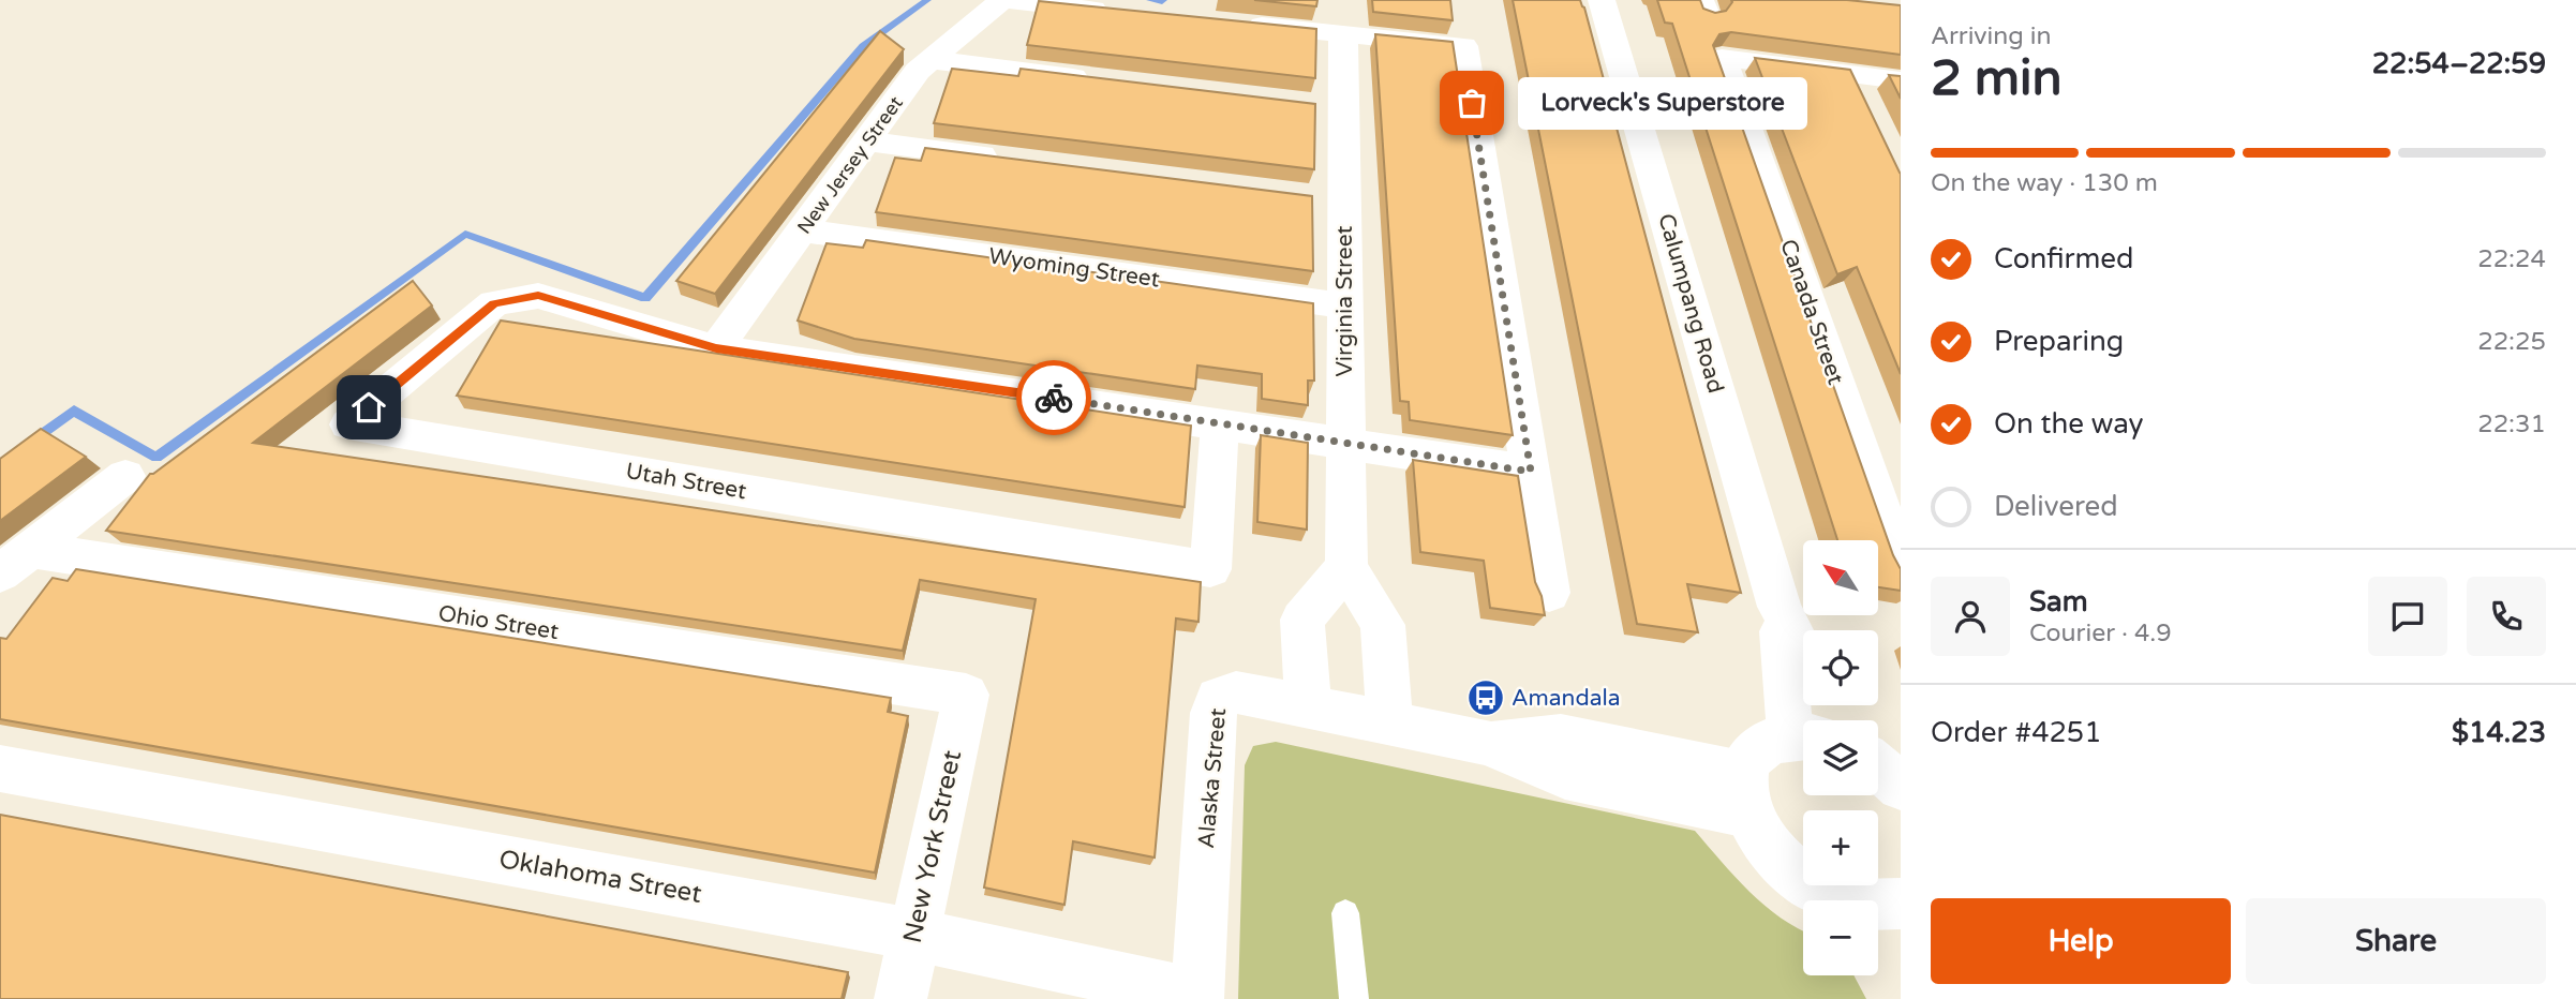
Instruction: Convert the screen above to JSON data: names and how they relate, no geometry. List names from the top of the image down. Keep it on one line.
{"streets":{"street":["New Jersey Street","Wyoming Street","Virginia Street","Calumpang Road","Canada Street","Utah Street","Ohio Street","Alaska Street","New York Street","Oklahoma Street"]},"crossings":[["New Jersey Street","Wyoming Street"],["New Jersey Street","Utah Street"],["Wyoming Street","Virginia Street"],["Ohio Street","New York Street"],["Alaska Street","Oklahoma Street"],["New York Street","Oklahoma Street"]],"places":{"other":["Lorveck's Superstore"],"bus stop":["Amandala"]},"north":"top left","page":{"heading":["2 min","Arriving in","22:54–22:59"],"panel":["Sam","Courier · 4.9","Order #4251","$14.23"],"bubble":"Lorveck's Superstore","bar":"On the way · 130 m","list":[["Confirmed","22:24"],["Preparing","22:25"],["On the way","22:31"],"Delivered"],"map_buttons":["+","−"],"buttons":["Help","Share"]}}
